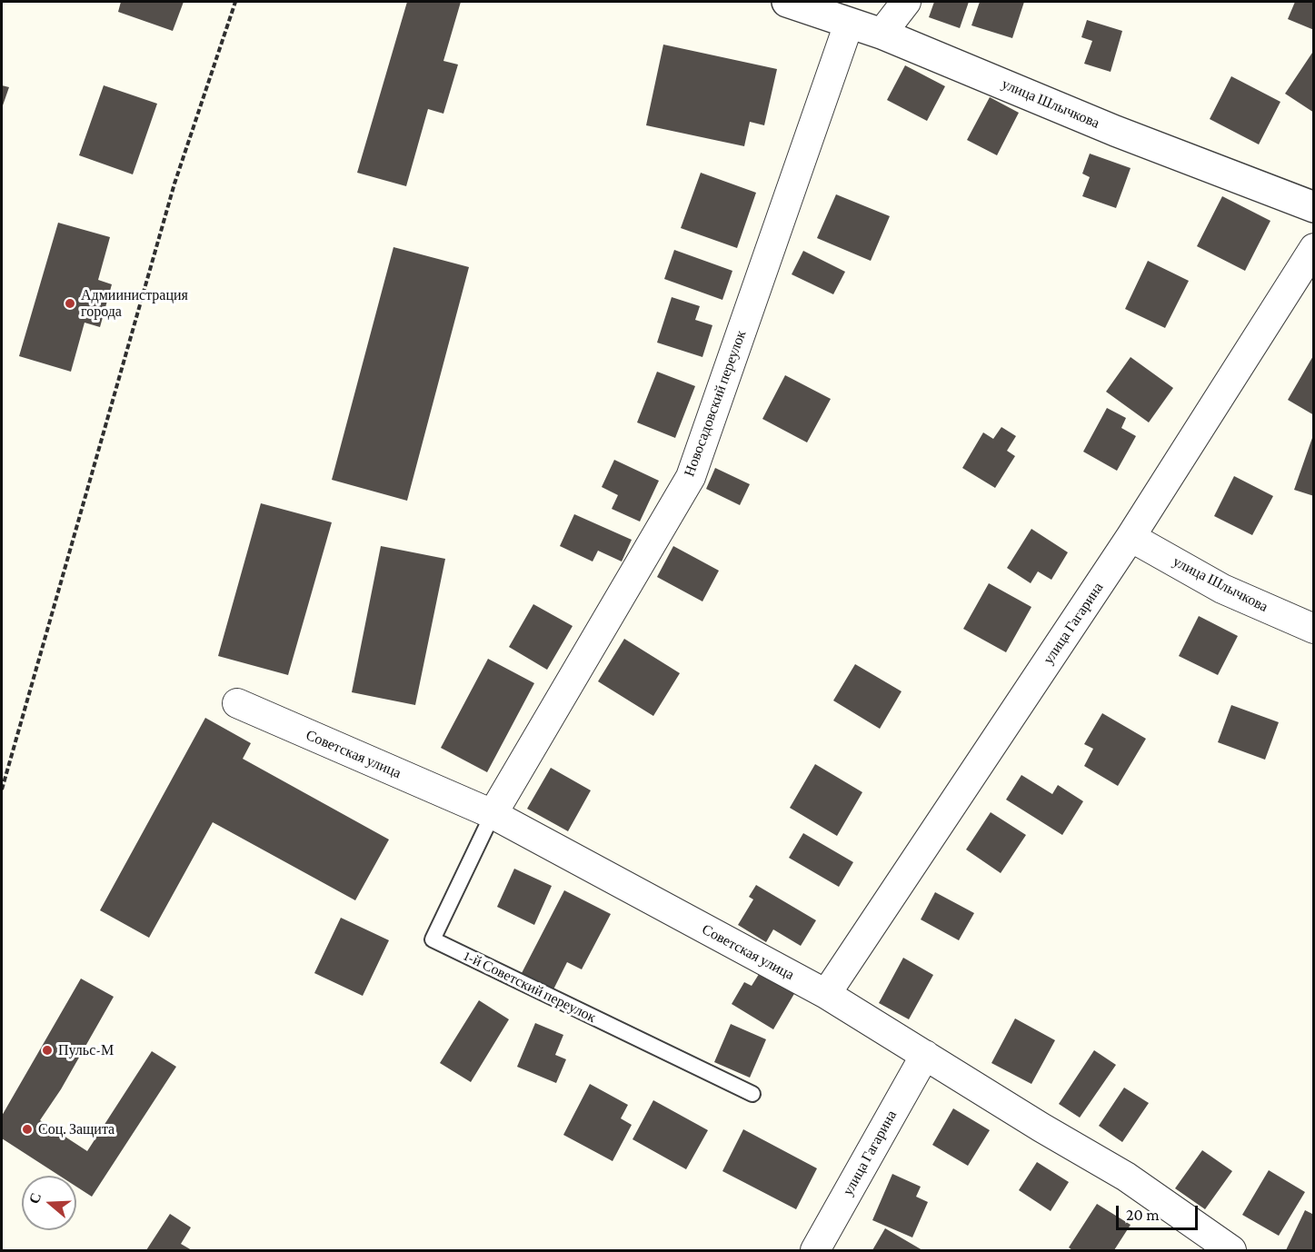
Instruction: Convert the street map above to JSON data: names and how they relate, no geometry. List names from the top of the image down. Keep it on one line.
{"streets":{"street":["улица Шлычкова","Новосадовский переулок","улица Гагарина","Советская улица"],"lane":["1-й Советский переулок"]},"crossings":[["улица Шлычкова","Новосадовский переулок"],["улица Шлычкова","улица Гагарина"],["Новосадовский переулок","Советская улица"],["Новосадовский переулок","1-й Советский переулок"],["улица Гагарина","Советская улица"],["Советская улица","1-й Советский переулок"]],"places":["Адмиинистрация города","Пульс-М","Соц. Защита"],"scale_bar":"20 m","north":"left"}
